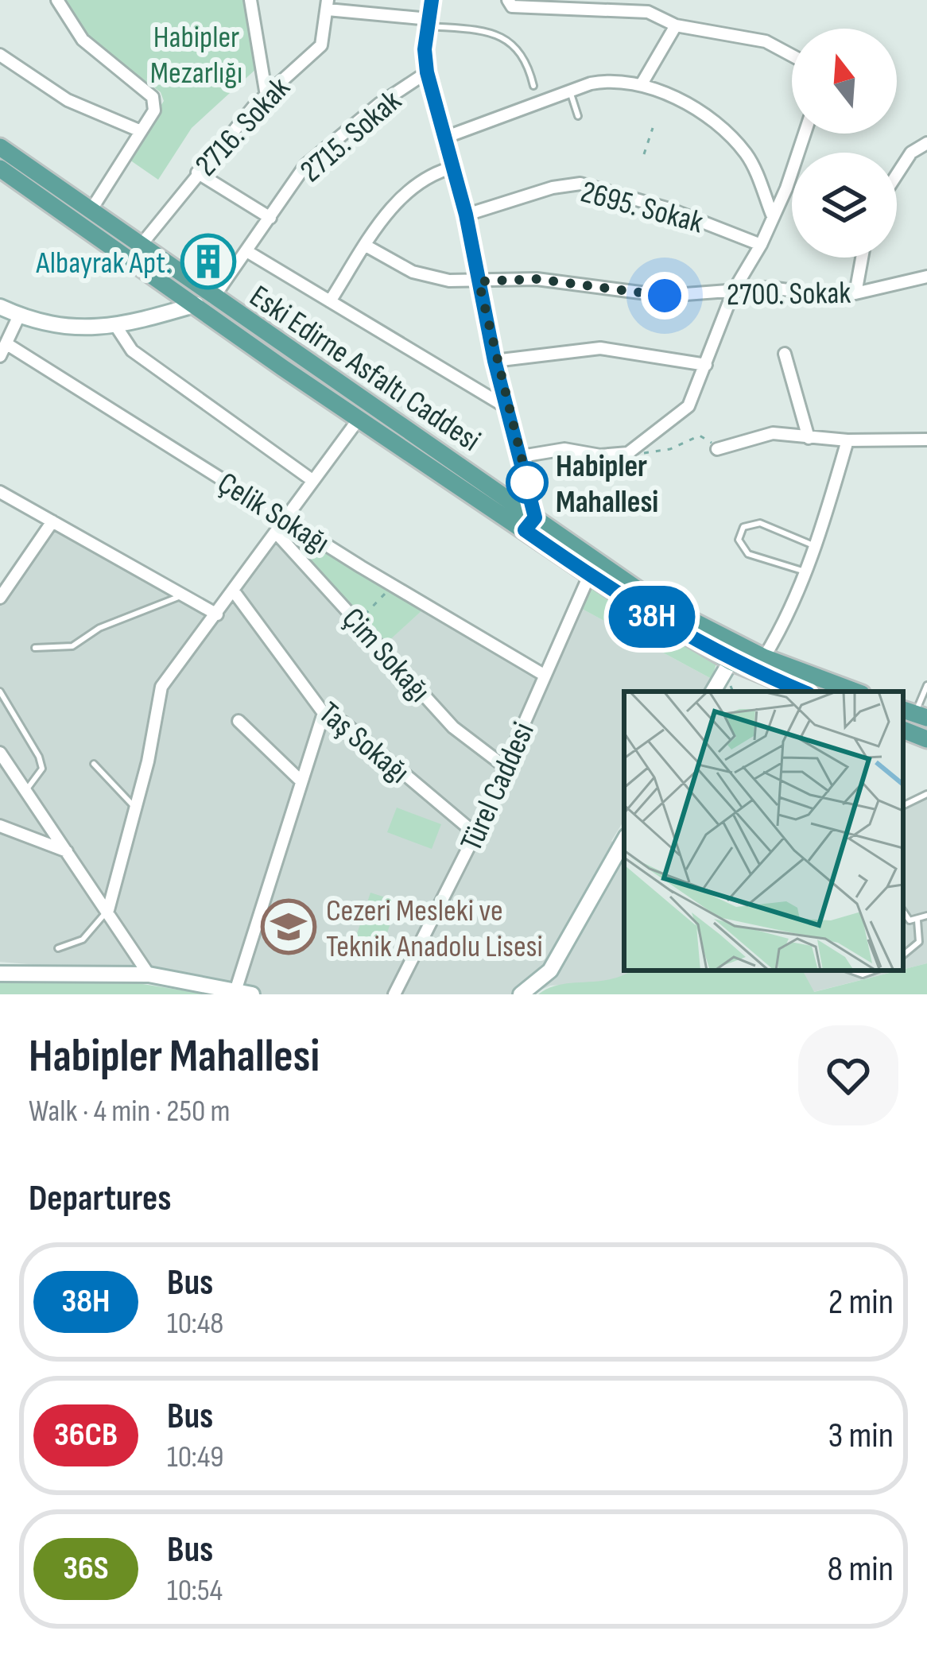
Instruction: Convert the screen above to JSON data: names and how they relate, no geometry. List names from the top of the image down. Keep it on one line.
{"streets":{"main road":["Eski Edirne Asfaltı Caddesi"],"street":["2716. Sokak","2715. Sokak","2695. Sokak","2700. Sokak","Çelik Sokağı","Çim Sokağı","Taş Sokağı","Türel Caddesi"]},"crossings":[["2716. Sokak","Eski Edirne Asfaltı Caddesi"],["2715. Sokak","Eski Edirne Asfaltı Caddesi"],["Eski Edirne Asfaltı Caddesi","Türel Caddesi"],["Çelik Sokağı","Türel Caddesi"],["Çim Sokağı","Türel Caddesi"],["Taş Sokağı","Türel Caddesi"]],"parks":["Habipler Mezarlığı"],"places":{"building":["Albayrak Apt."],"other":["Habipler Mahallesi"],"school or university":["Cezeri Mesleki ve Teknik Anadolu Lisesi"]},"lines":["bus line 38H"],"north":"top","page":{"on_map":"38H","heading":[["Habipler Mahallesi","Walk · 4 min · 250 m"],"Departures"],"list":[{"mark":"38H","name":"Bus","note":"10:48","value":"2 min"},{"mark":"36CB","name":"Bus","note":"10:49","value":"3 min"},{"mark":"36S","name":"Bus","note":"10:54","value":"8 min"}]}}
